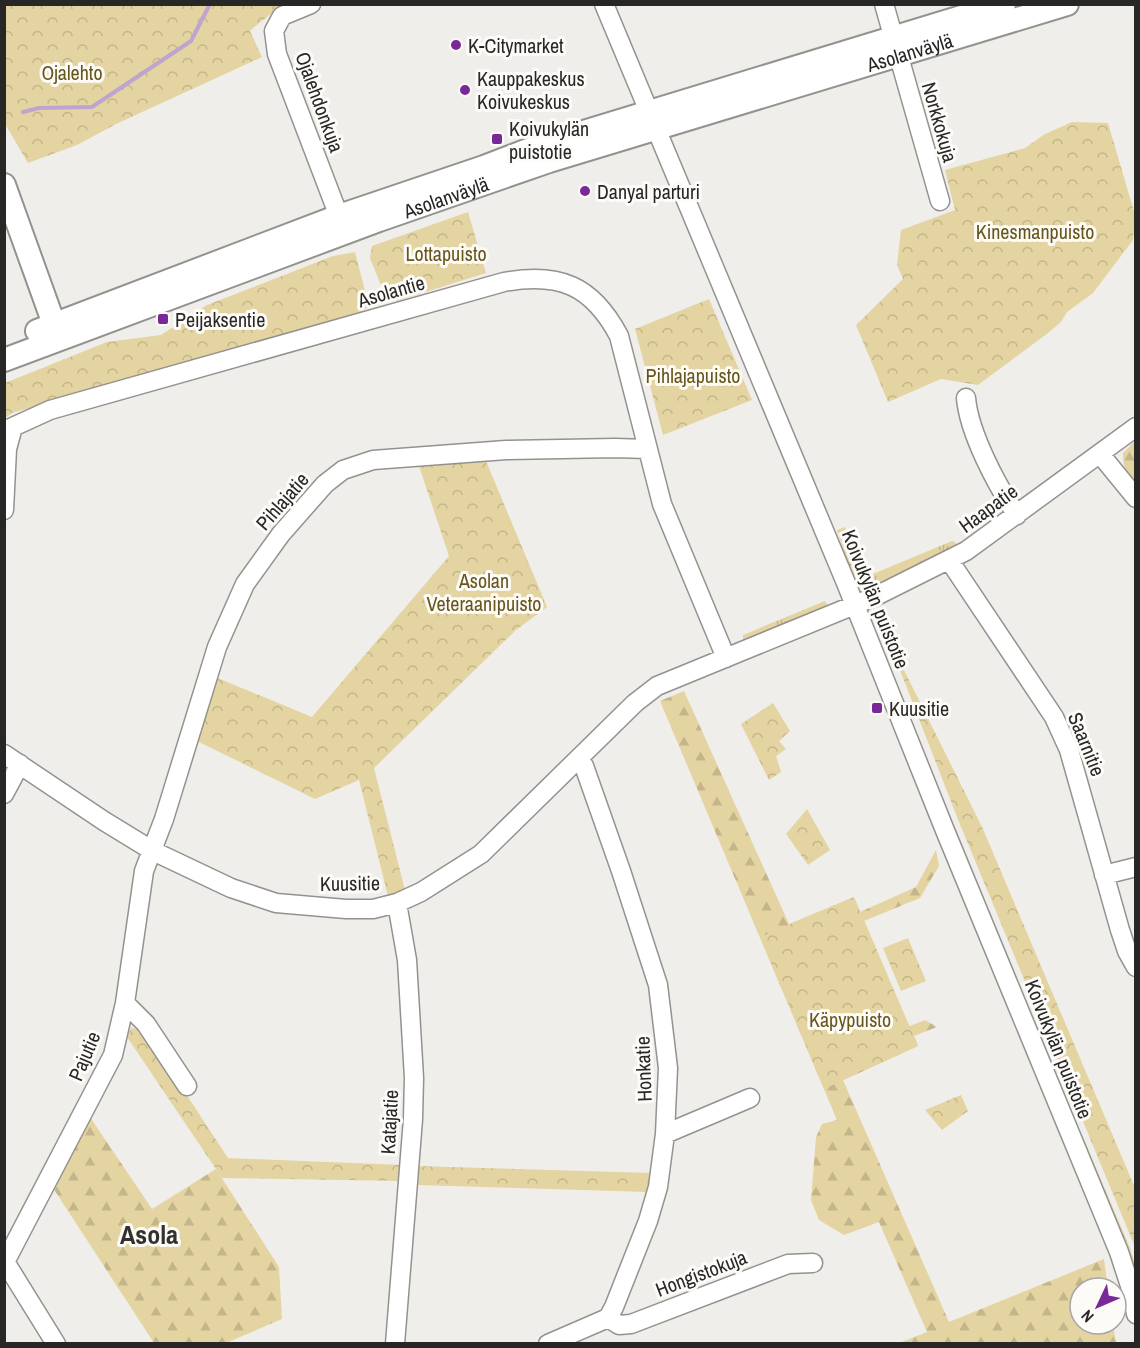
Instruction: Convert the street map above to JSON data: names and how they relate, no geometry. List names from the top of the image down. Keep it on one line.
{"streets":{"main road":["Asolanväylä"],"street":["Ojalehdonkuja","Norkkokuja","Asolantie","Pihlajatie","Haapatie","Koivukylän puistotie","Saarnitie","Kuusitie","Pajutie","Honkatie","Katajatie","Hongistokuja"]},"crossings":[["Asolanväylä","Ojalehdonkuja"],["Asolanväylä","Norkkokuja"],["Asolanväylä","Koivukylän puistotie"],["Asolantie","Pihlajatie"],["Asolantie","Kuusitie"],["Pihlajatie","Kuusitie"],["Pihlajatie","Pajutie"],["Haapatie","Koivukylän puistotie"],["Haapatie","Saarnitie"],["Haapatie","Kuusitie"],["Koivukylän puistotie","Kuusitie"],["Kuusitie","Pajutie"],["Kuusitie","Honkatie"],["Kuusitie","Katajatie"],["Honkatie","Hongistokuja"]],"districts":["Asola"],"parks":["Ojalehto","Kinesmanpuisto","Lottapuisto","Pihlajapuisto","Asolan Veteraanipuisto","Käpypuisto"],"places":{"other":["K-Citymarket","Kauppakeskus Koivukeskus","Danyal parturi"],"transit":["Koivukylän puistotie","Peijaksentie","Kuusitie"]},"north":"bottom left"}
